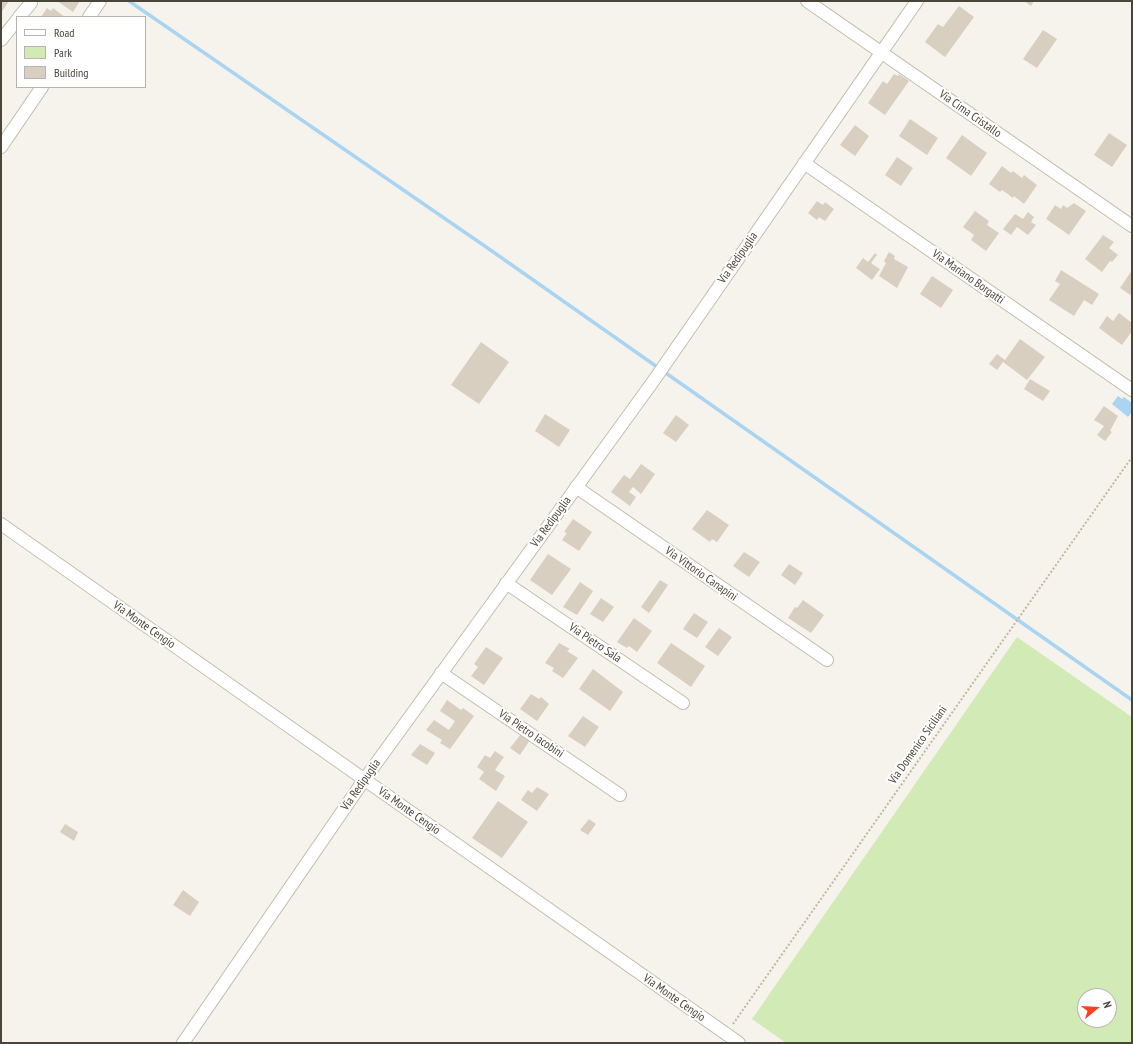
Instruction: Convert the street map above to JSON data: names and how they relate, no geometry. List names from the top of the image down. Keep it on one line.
{"streets":{"street":["Via Cima Cristallo","Via Redipuglia","Via Mariano Borgatti","Via Vittorio Canapini","Via Monte Cengio","Via Pietro Sala","Via Pietro Iacobini"],"path":["Via Domenico Siciliani"]},"crossings":[["Via Cima Cristallo","Via Redipuglia"],["Via Redipuglia","Via Mariano Borgatti"],["Via Redipuglia","Via Vittorio Canapini"],["Via Redipuglia","Via Monte Cengio"],["Via Redipuglia","Via Pietro Sala"],["Via Redipuglia","Via Pietro Iacobini"],["Via Monte Cengio","Via Domenico Siciliani"]],"legend":["Road","Park","Building"],"north":"right"}
